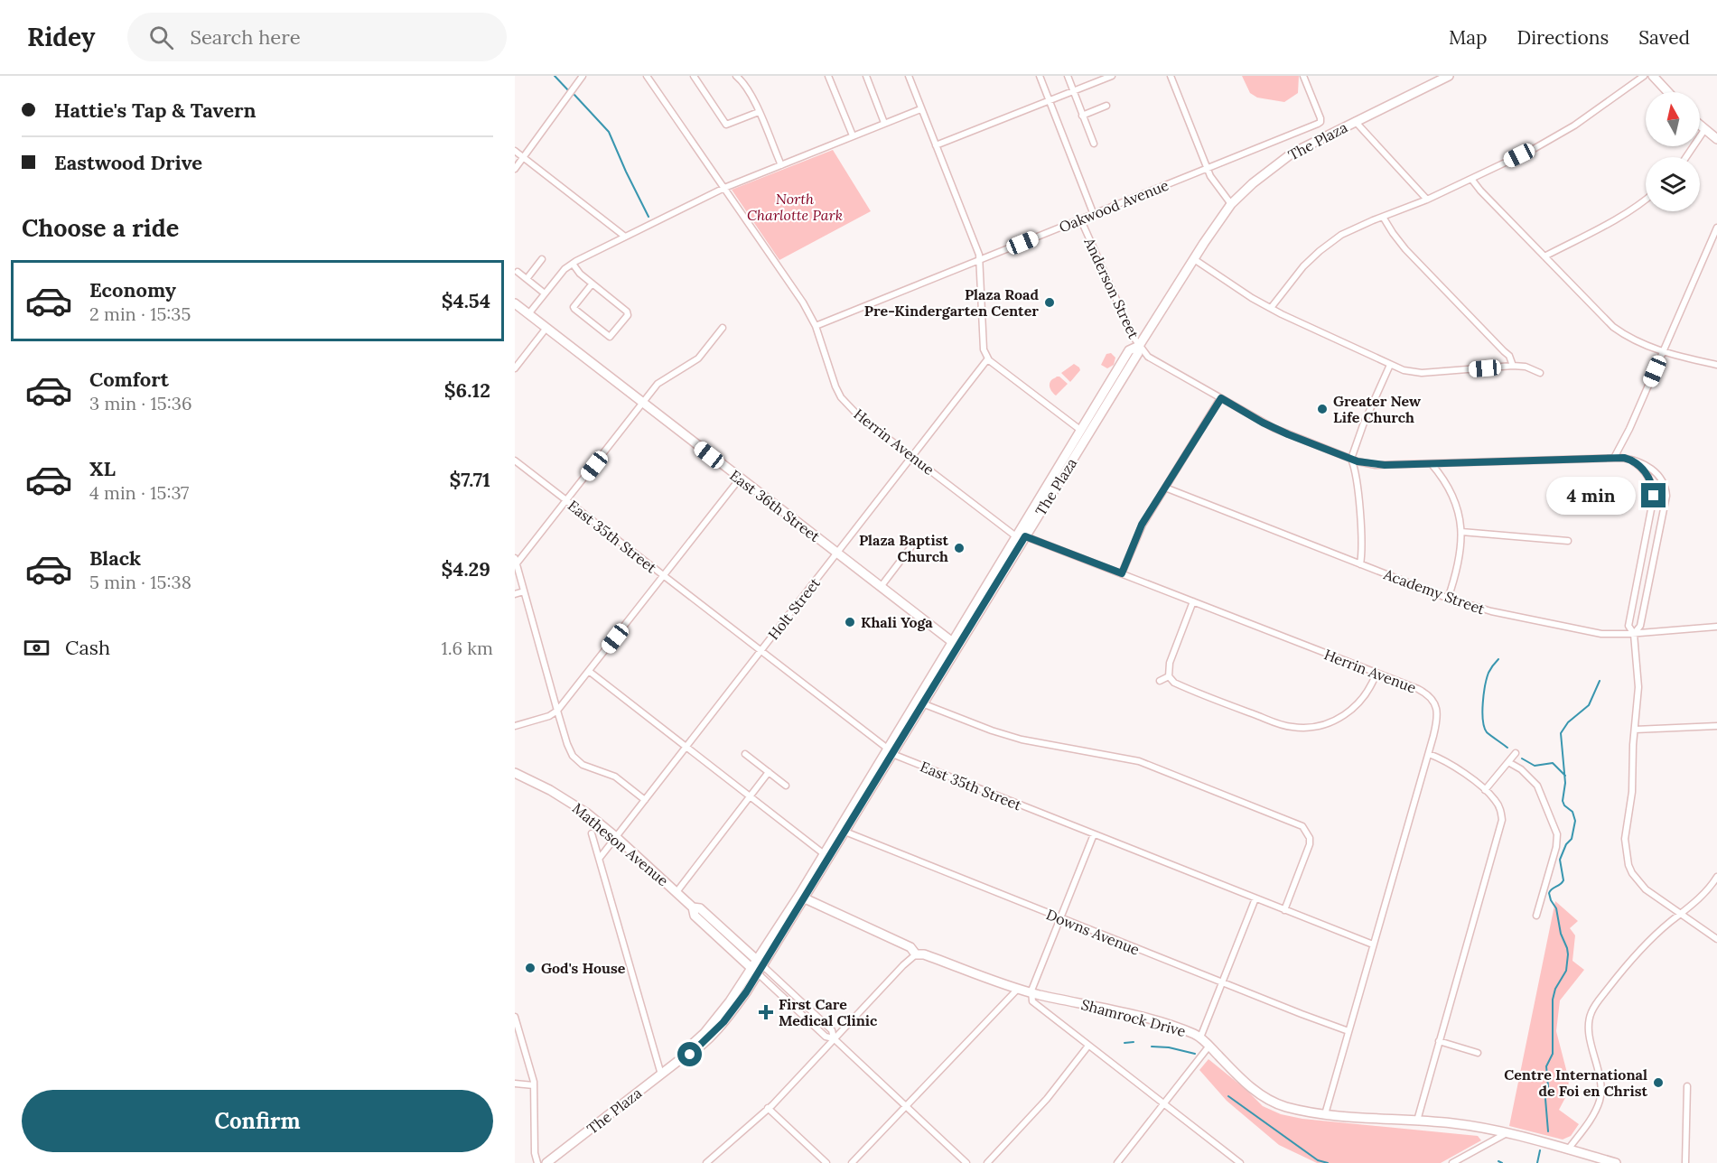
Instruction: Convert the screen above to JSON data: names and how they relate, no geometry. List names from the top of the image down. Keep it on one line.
{"streets":{"main road":["The Plaza","East 36th Street","Matheson Avenue","Shamrock Drive"],"street":["Oakwood Avenue","Anderson Street","Herrin Avenue","East 35th Street","Academy Street","Holt Street","Downs Avenue"]},"crossings":[["The Plaza","Anderson Street"],["The Plaza","Herrin Avenue"],["The Plaza","East 36th Street"],["The Plaza","East 35th Street"],["The Plaza","Matheson Avenue"],["The Plaza","Downs Avenue"],["The Plaza","Shamrock Drive"],["Oakwood Avenue","Anderson Street"],["Oakwood Avenue","Herrin Avenue"],["Herrin Avenue","East 35th Street"],["Herrin Avenue","Holt Street"],["Herrin Avenue","Downs Avenue"],["Herrin Avenue","Shamrock Drive"],["East 36th Street","Holt Street"],["East 35th Street","Holt Street"],["Holt Street","Matheson Avenue"]],"parks":["North Charlotte Park"],"places":{"other":["Plaza Road Pre-Kindergarten Center","Greater New Life Church","Plaza Baptist Church","Khali Yoga","God's House","Centre International de Foi en Christ"],"health":["First Care Medical Clinic"]},"north":"top","page":{"header":"Ridey","search":"Search here","nav":["Map","Directions","Saved"],"banner":["Hattie's Tap & Tavern","Eastwood Drive"],"heading":"Choose a ride","list":[{"name":"Economy","note":"2 min · 15:35","value":"$4.54"},{"name":"Comfort","note":"3 min · 15:36","value":"$6.12"},{"name":"XL","note":"4 min · 15:37","value":"$7.71"},{"name":"Black","note":"5 min · 15:38","value":"$4.29"}],"bubble":"4 min","pay":["Cash","1.6 km"],"buttons":"Confirm"}}
